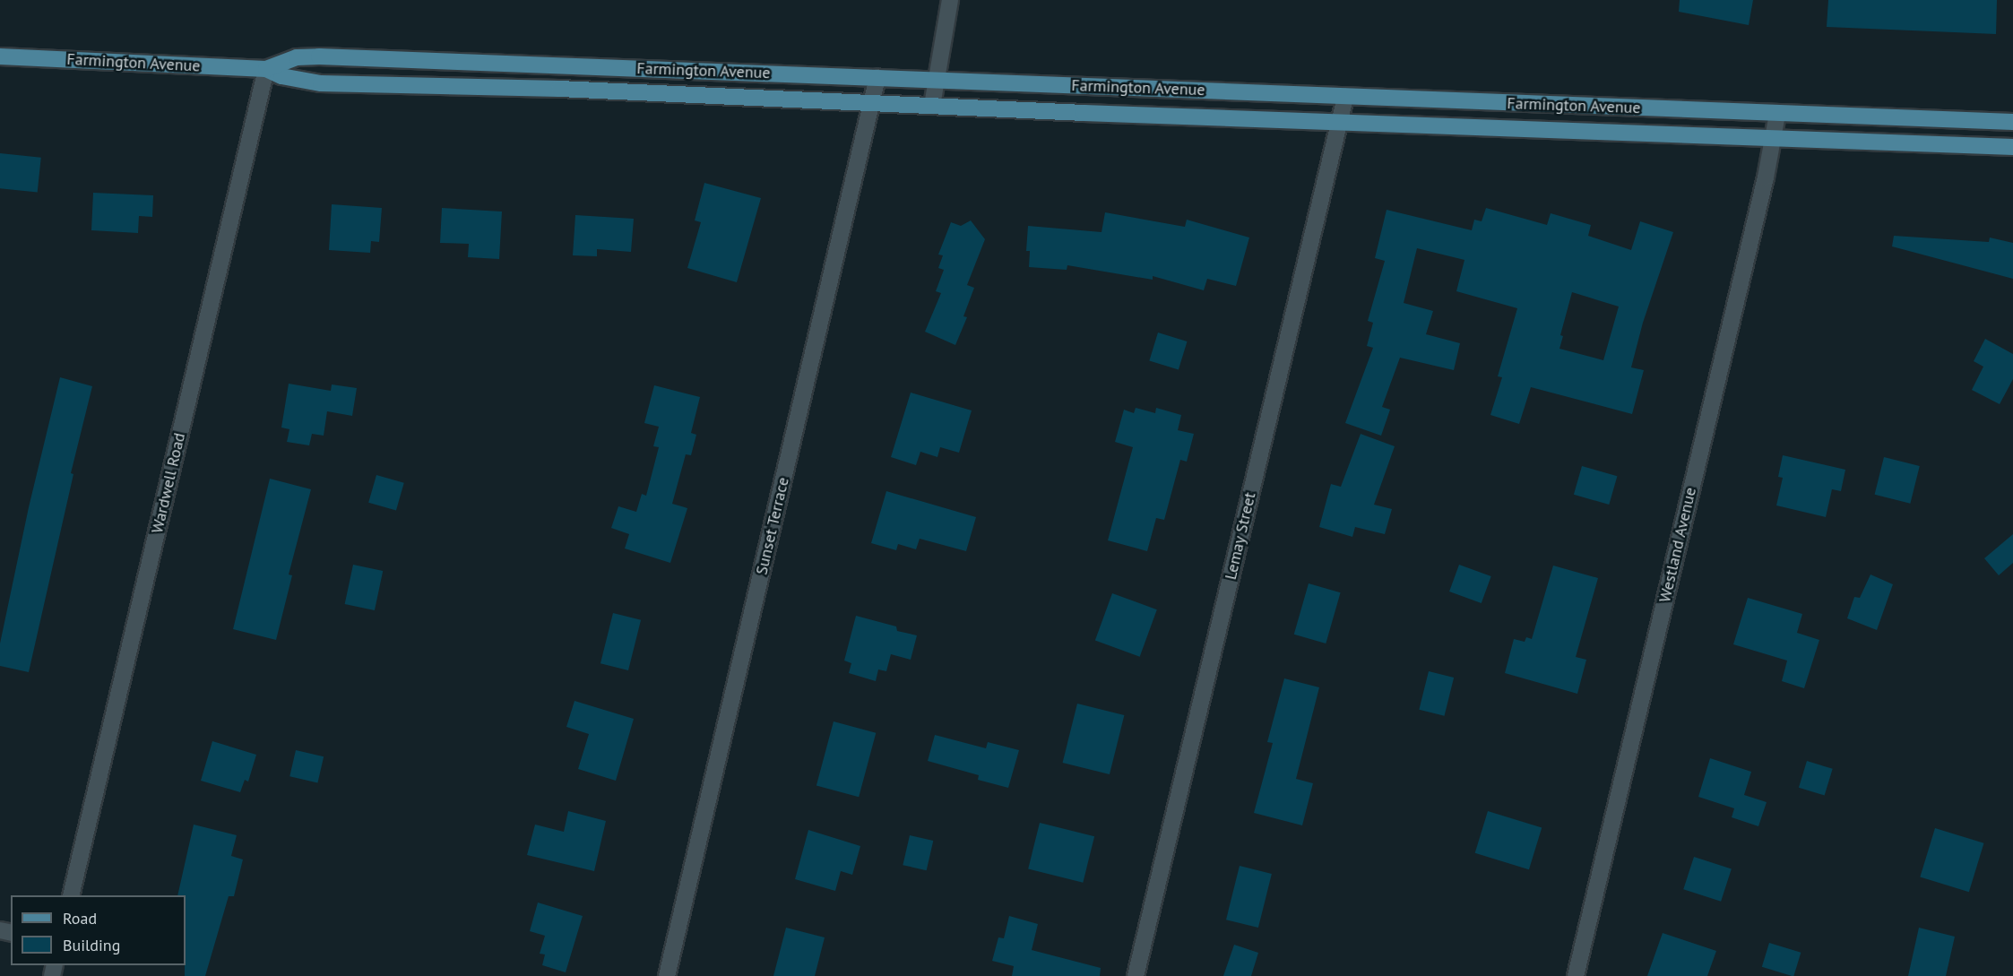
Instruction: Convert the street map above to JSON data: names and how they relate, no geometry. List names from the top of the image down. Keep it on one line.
{"streets":{"main road":["Farmington Avenue"],"street":["Wardwell Road","Sunset Terrace","Lemay Street","Westland Avenue"]},"crossings":[["Farmington Avenue","Wardwell Road"],["Farmington Avenue","Sunset Terrace"],["Farmington Avenue","Lemay Street"],["Farmington Avenue","Westland Avenue"]],"legend":["Road","Building"]}
